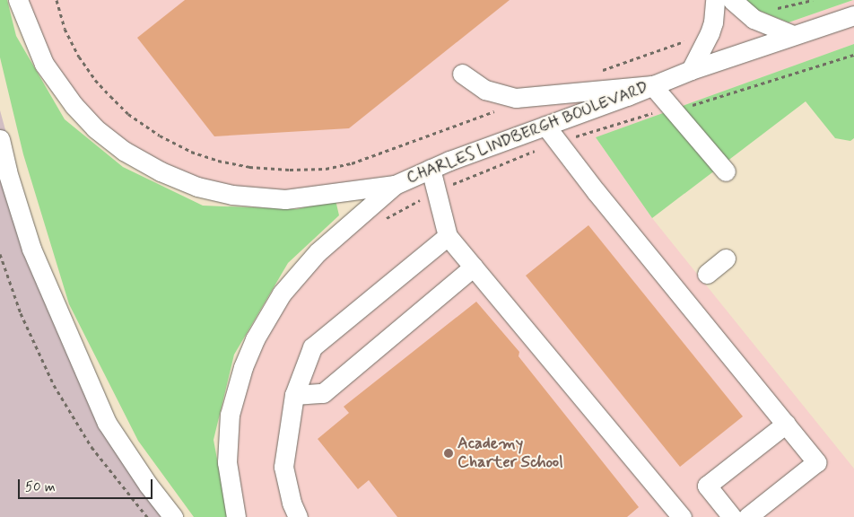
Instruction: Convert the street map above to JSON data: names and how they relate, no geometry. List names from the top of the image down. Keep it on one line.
{"streets":{"street":["CHARLES LINDBERGH BOULEVARD"]},"places":["Academy Charter School"],"scale_bar":"50 m"}
